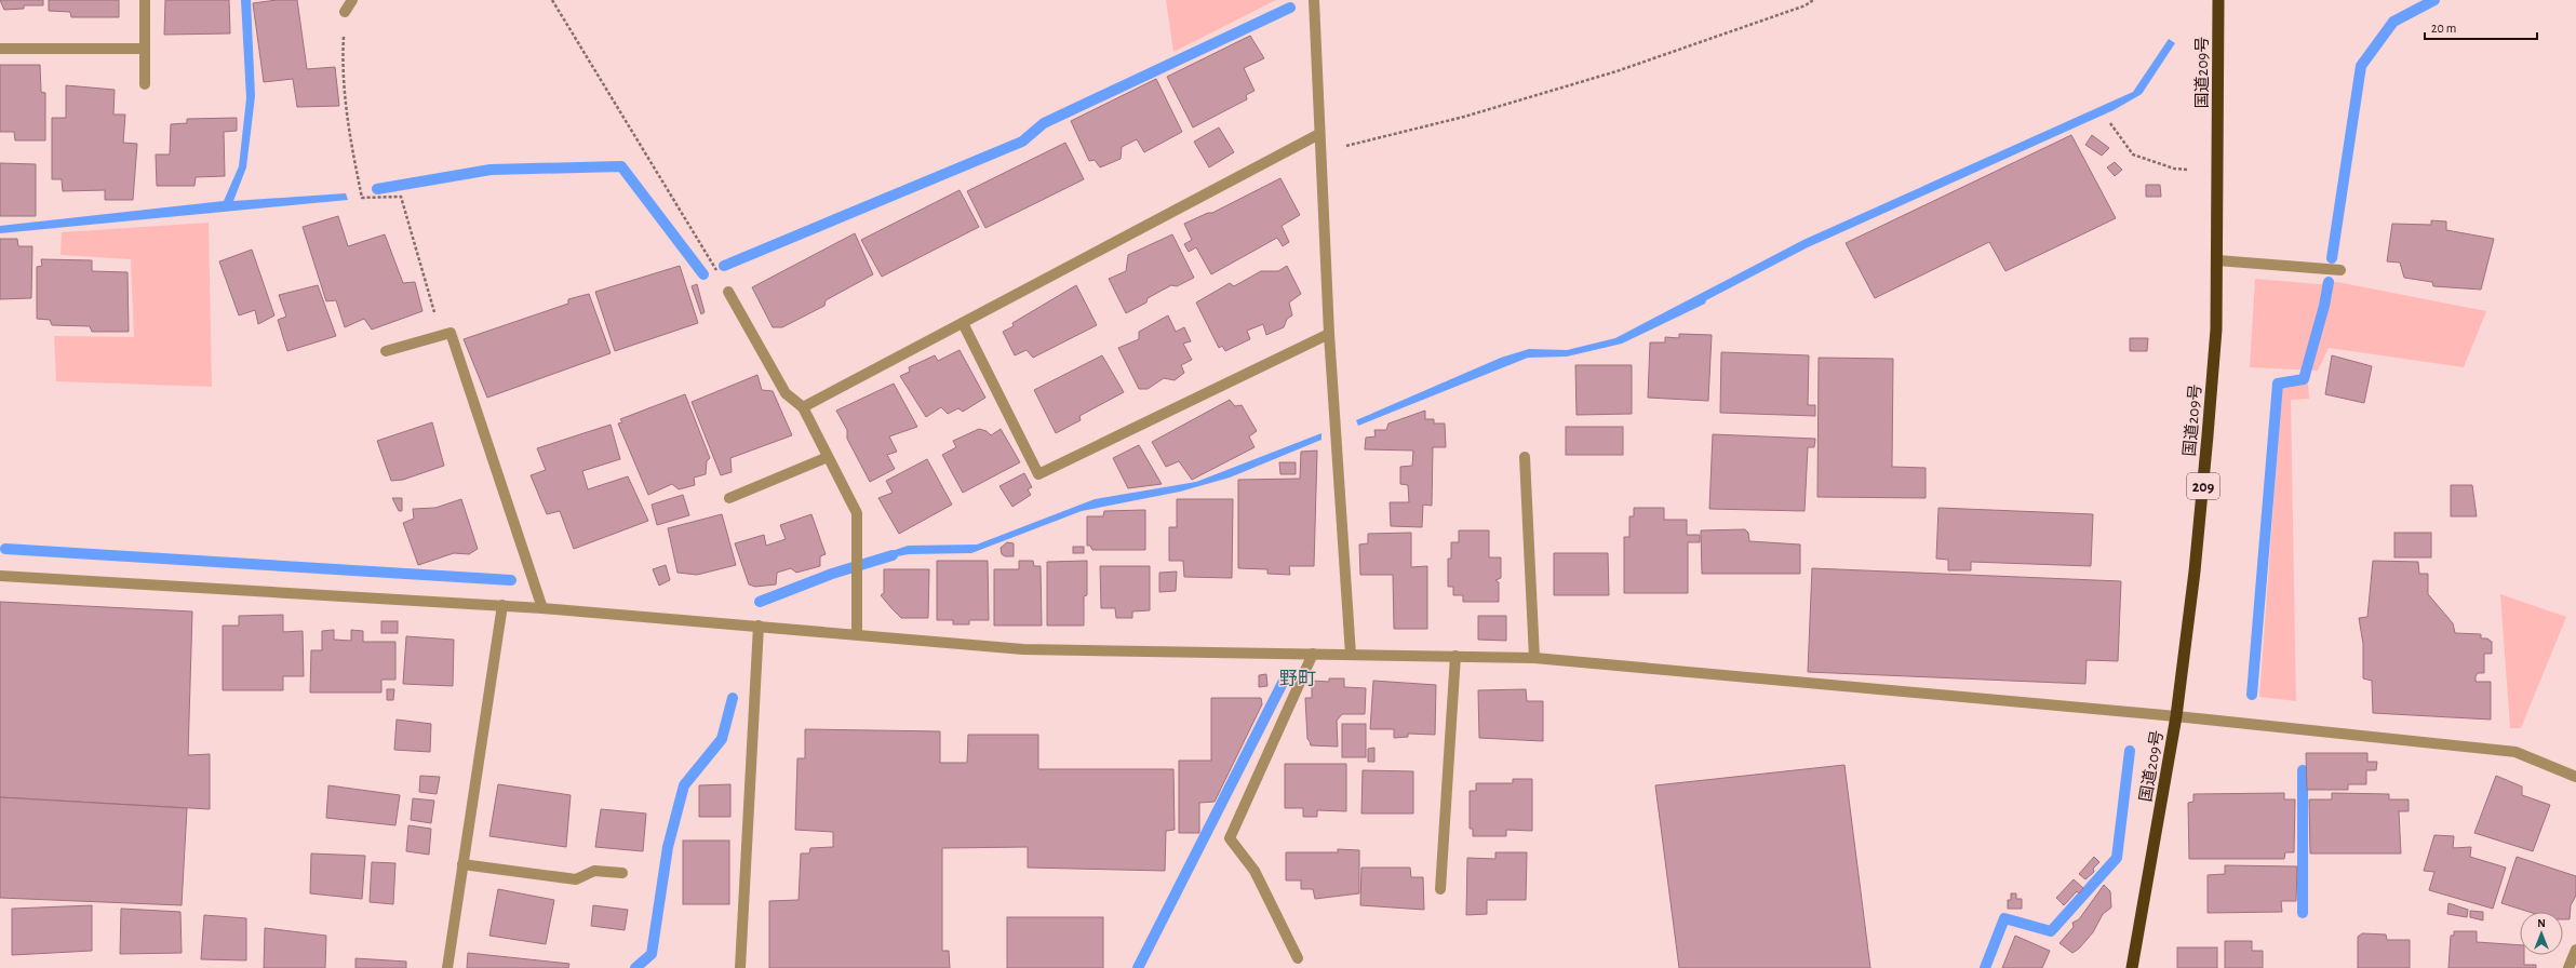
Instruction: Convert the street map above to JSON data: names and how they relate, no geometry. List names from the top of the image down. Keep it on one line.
{"streets":{"highway":["国道209号","209"]},"districts":["野町"],"scale_bar":"20 m","north":"top"}
